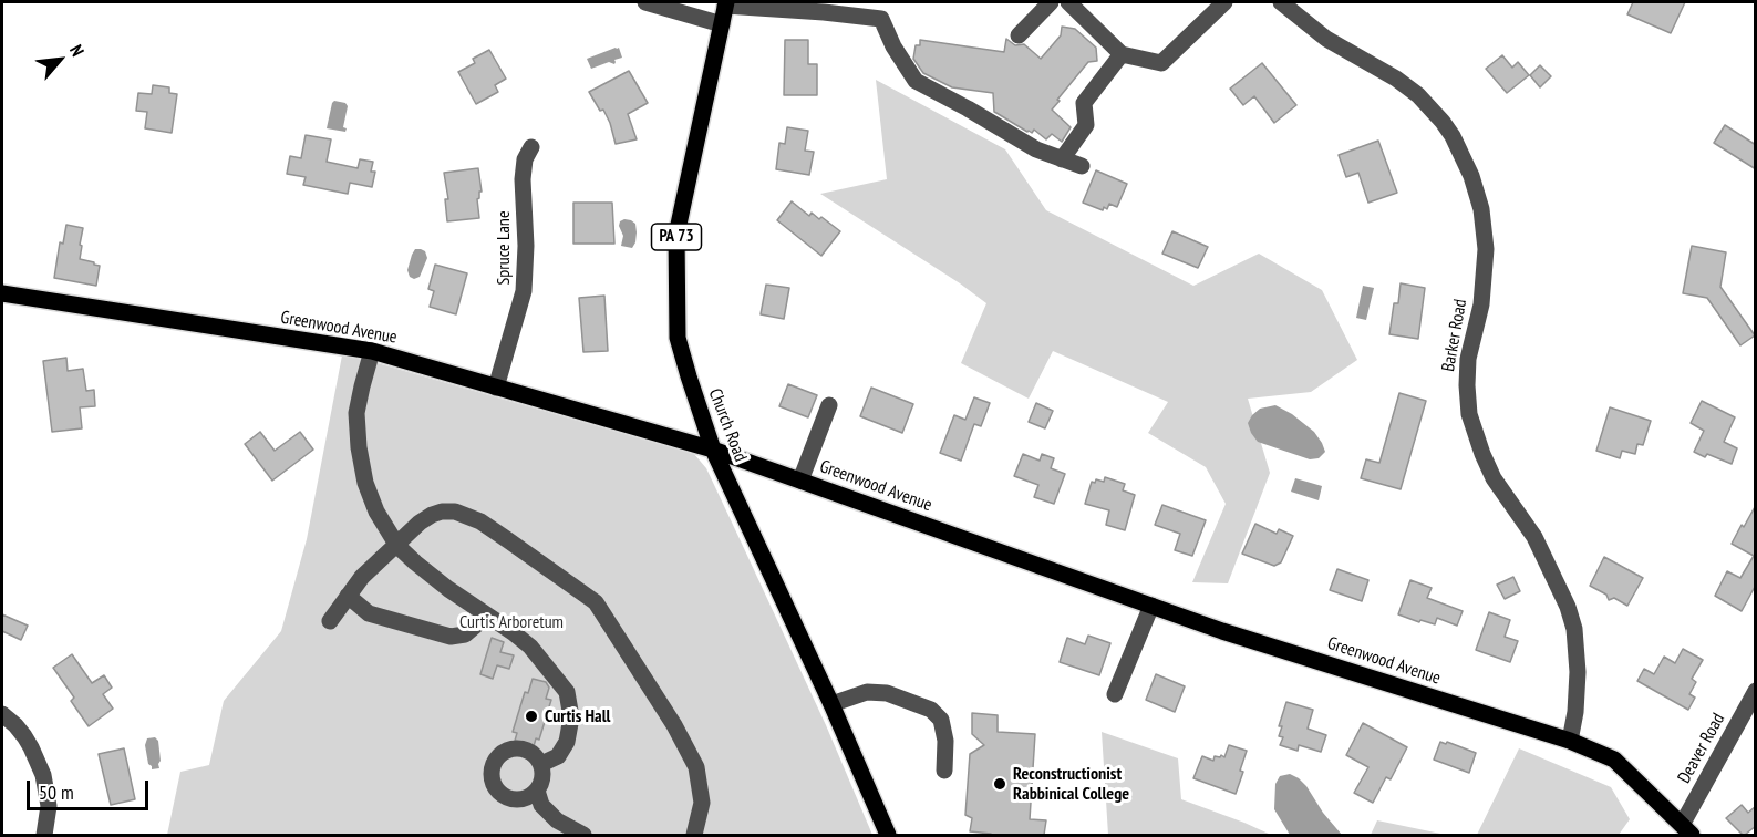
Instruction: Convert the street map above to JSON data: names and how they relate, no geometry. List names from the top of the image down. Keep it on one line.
{"streets":{"main road":["PA 73","Greenwood Avenue","Church Road"],"street":["Spruce Lane","Barker Road","Deaver Road"]},"crossings":[["Spruce Lane","Greenwood Avenue"],["Greenwood Avenue","Barker Road"],["Greenwood Avenue","Church Road"],["Greenwood Avenue","Deaver Road"]],"parks":["Curtis Arboretum"],"places":["Curtis Hall","Reconstructionist Rabbinical College"],"scale_bar":"50 m","north":"top right"}
